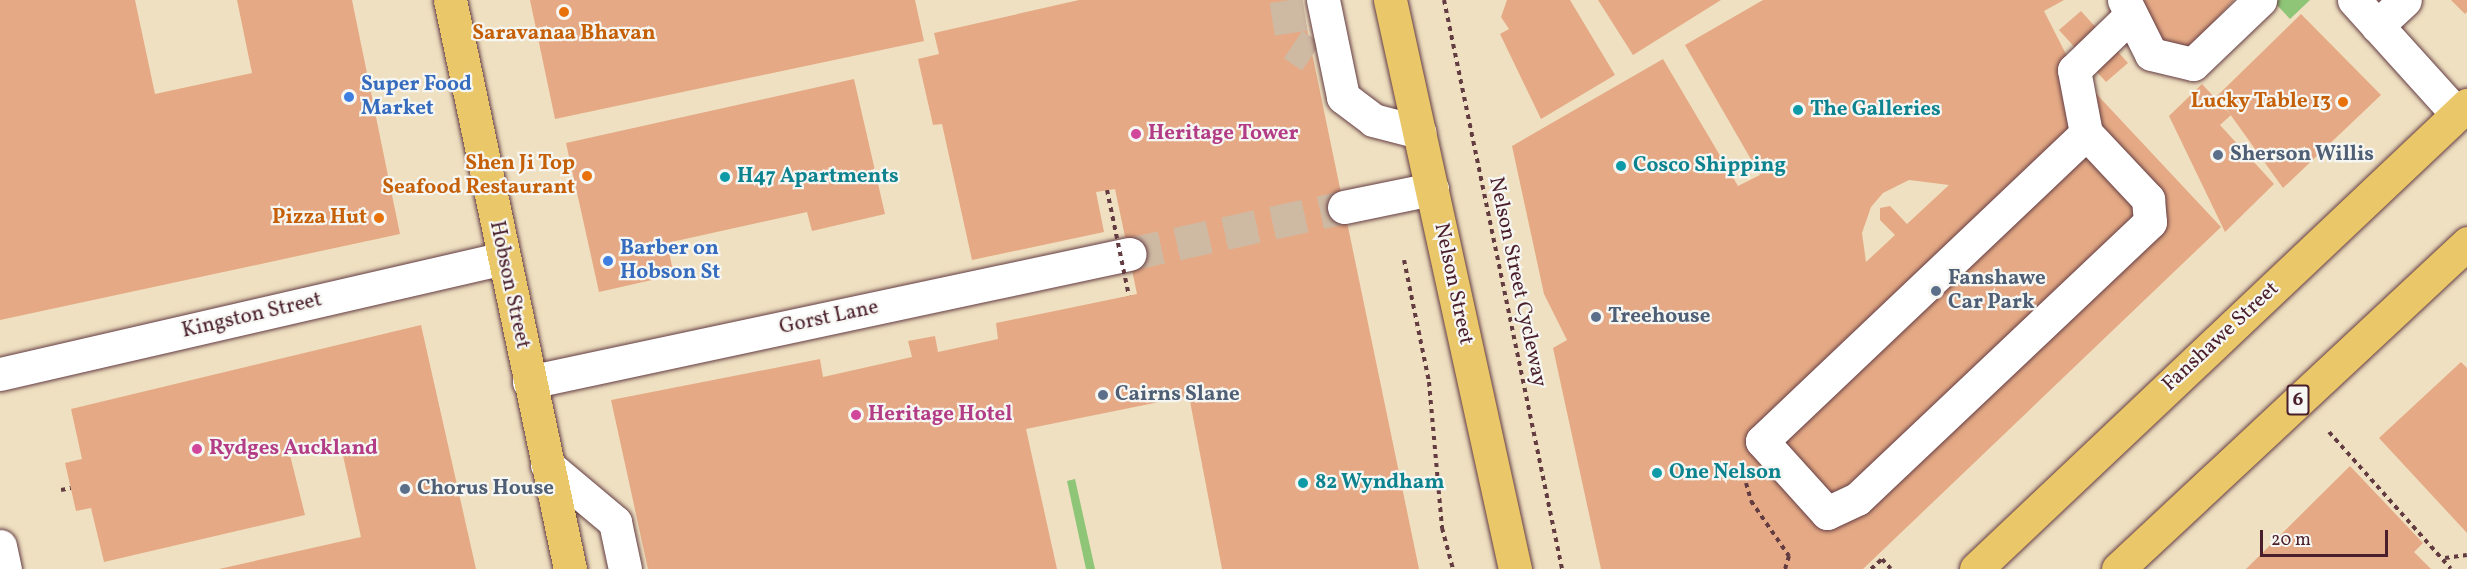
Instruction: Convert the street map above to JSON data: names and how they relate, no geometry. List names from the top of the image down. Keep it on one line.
{"streets":{"main road":["Nelson Street","Hobson Street","Fanshawe Street","6"],"street":["Kingston Street","Gorst Lane"],"path":["Nelson Street Cycleway"]},"crossings":[["Hobson Street","Kingston Street"],["Hobson Street","Gorst Lane"]],"places":["Saravanaa Bhavan","Super Food Market","Lucky Table 13","The Galleries","Heritage Tower","Sherson Willis","Cosco Shipping","Shen Ji Top Seafood Restaurant","H47 Apartments","Pizza Hut","Barber on Hobson St","Fanshawe Car Park","Treehouse","Cairns Slane","Heritage Hotel","Rydges Auckland","One Nelson","82 Wyndham","Chorus House"],"scale_bar":"20 m"}
